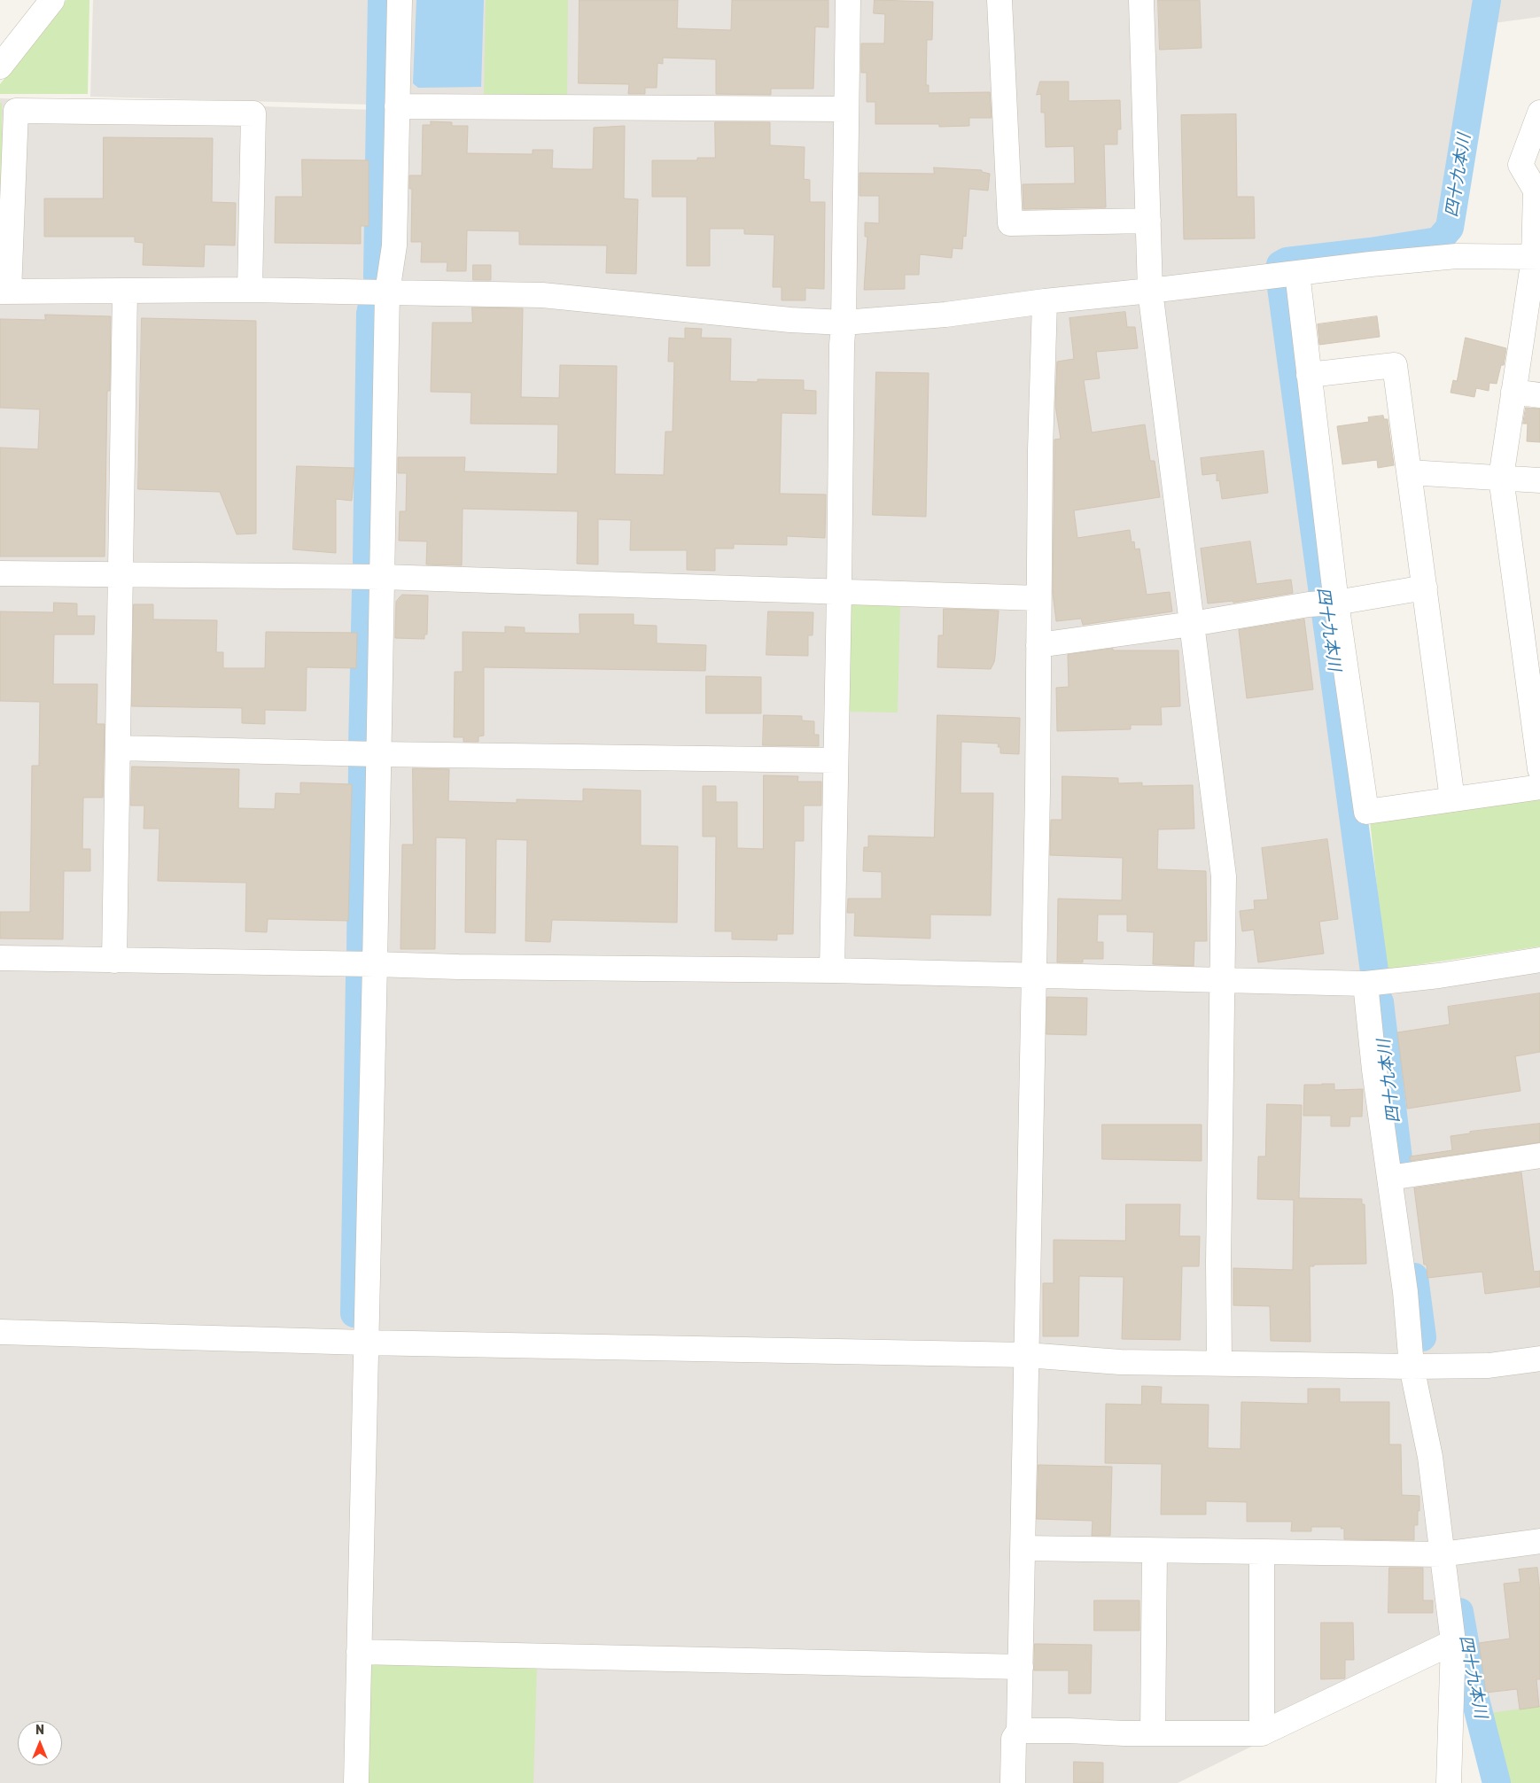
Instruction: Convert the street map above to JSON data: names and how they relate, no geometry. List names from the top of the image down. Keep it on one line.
{"water":["四十九本川"],"north":"top"}
